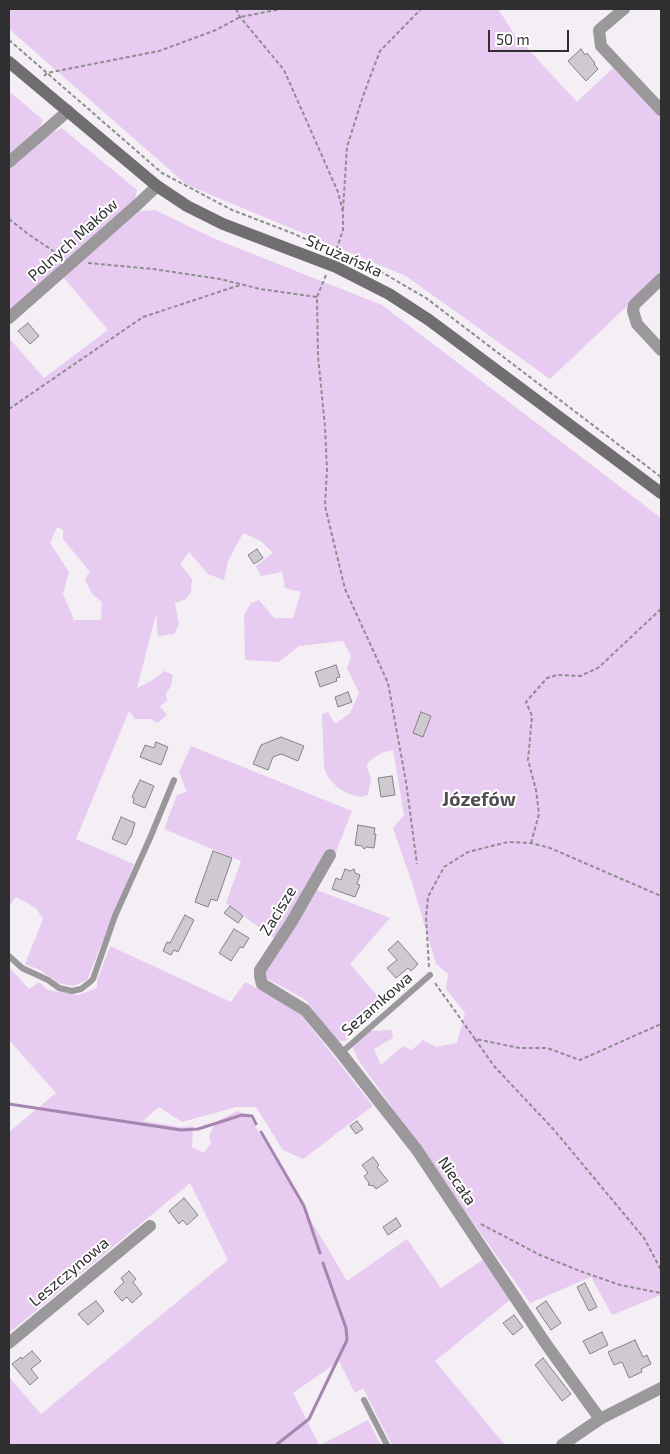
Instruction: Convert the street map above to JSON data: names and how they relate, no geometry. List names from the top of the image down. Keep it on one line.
{"streets":{"main road":["Strużańska"],"street":["Polnych Maków","Zacisze","Niecała","Leszczynowa"],"lane":["Sezamkowa"]},"crossings":[["Polnych Maków","Strużańska"],["Zacisze","Niecała"],["Sezamkowa","Niecała"]],"districts":["Józefów"],"scale_bar":"50 m"}
